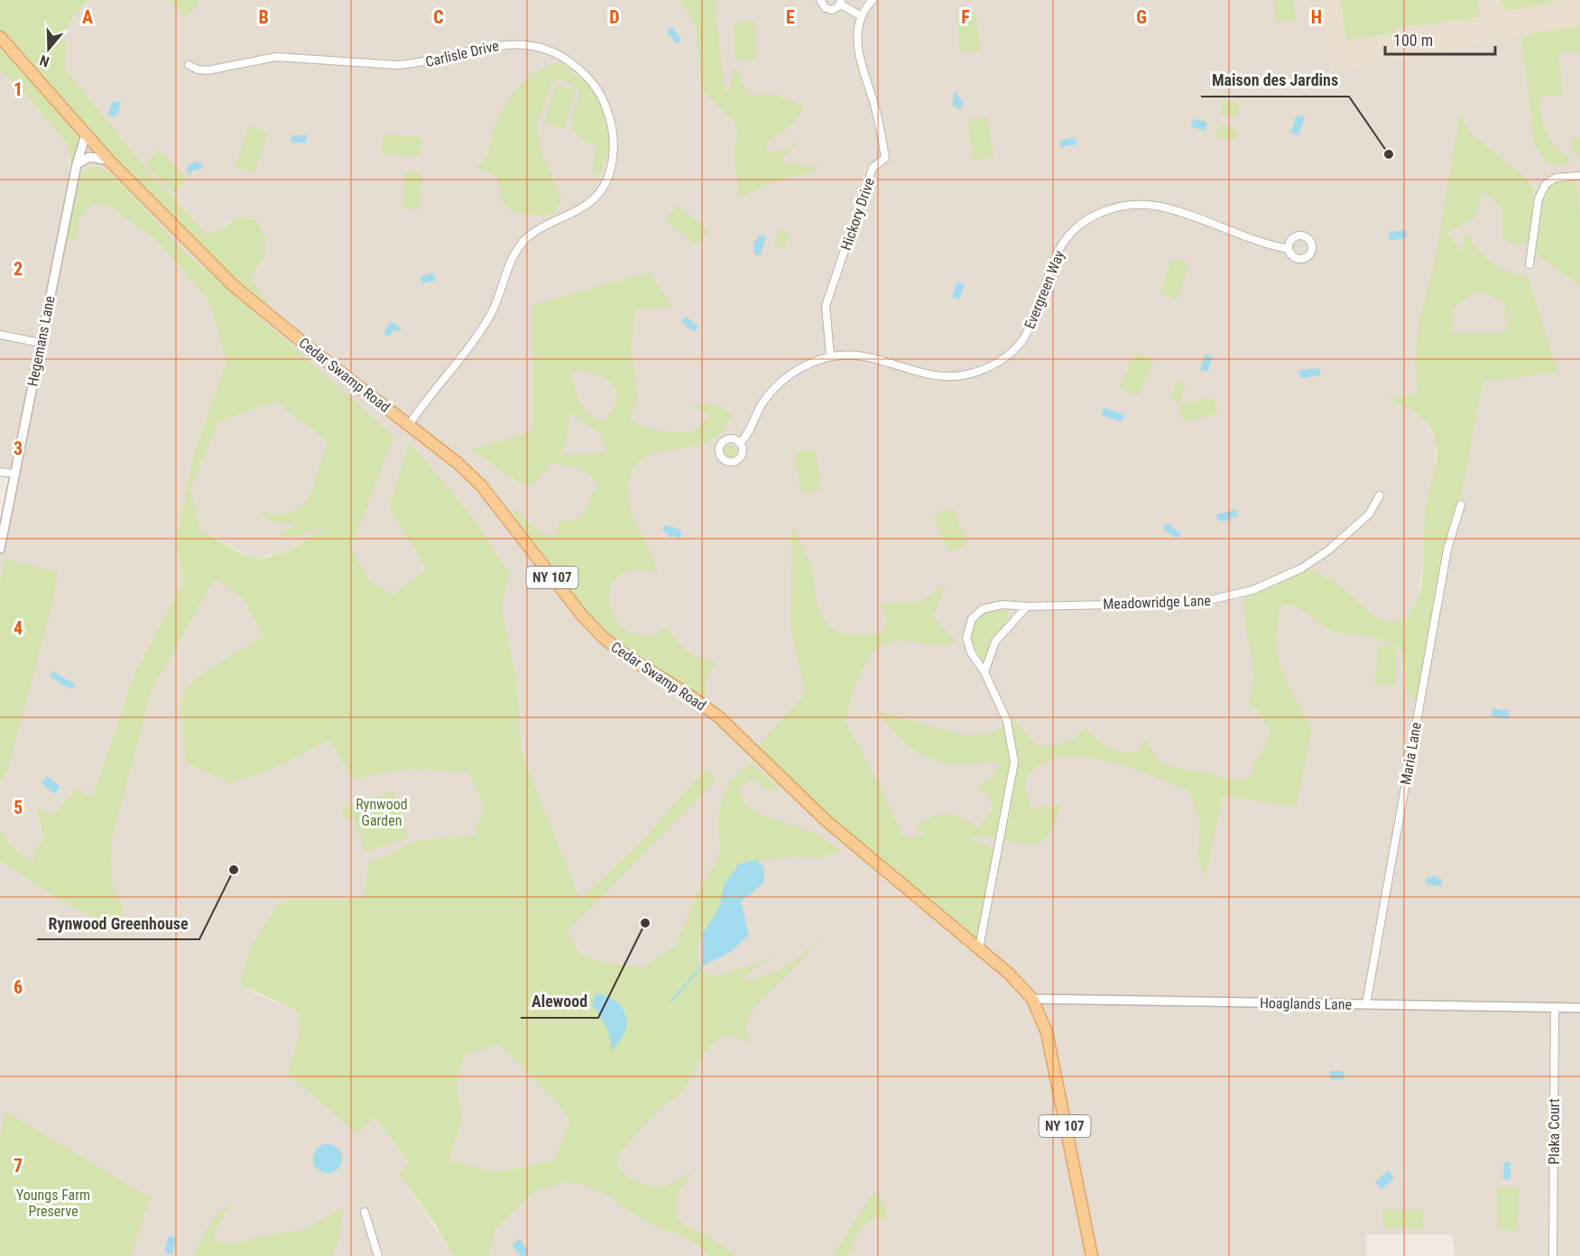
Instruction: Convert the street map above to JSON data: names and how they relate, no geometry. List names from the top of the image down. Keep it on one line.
{"streets":{"main road":["Cedar Swamp Road","NY 107"],"street":["Carlisle Drive","Hickory Drive","Evergreen Way","Hegemans Lane","Meadowridge Lane","Maria Lane","Hoaglands Lane","Plaka Court"]},"crossings":[["Carlisle Drive","Cedar Swamp Road"],["Hickory Drive","Evergreen Way"],["Hegemans Lane","Cedar Swamp Road"],["Cedar Swamp Road","Meadowridge Lane"],["Cedar Swamp Road","Hoaglands Lane"],["Maria Lane","Hoaglands Lane"],["Hoaglands Lane","Plaka Court"]],"parks":["Rynwood Garden","Youngs Farm Preserve"],"places":["Maison des Jardins","Rynwood Greenhouse","Alewood"],"scale_bar":"100 m","north":"bottom","grid":{"columns":["A","B","C","D","E","F","G","H"],"rows":["1","2","3","4","5","6","7"]}}
